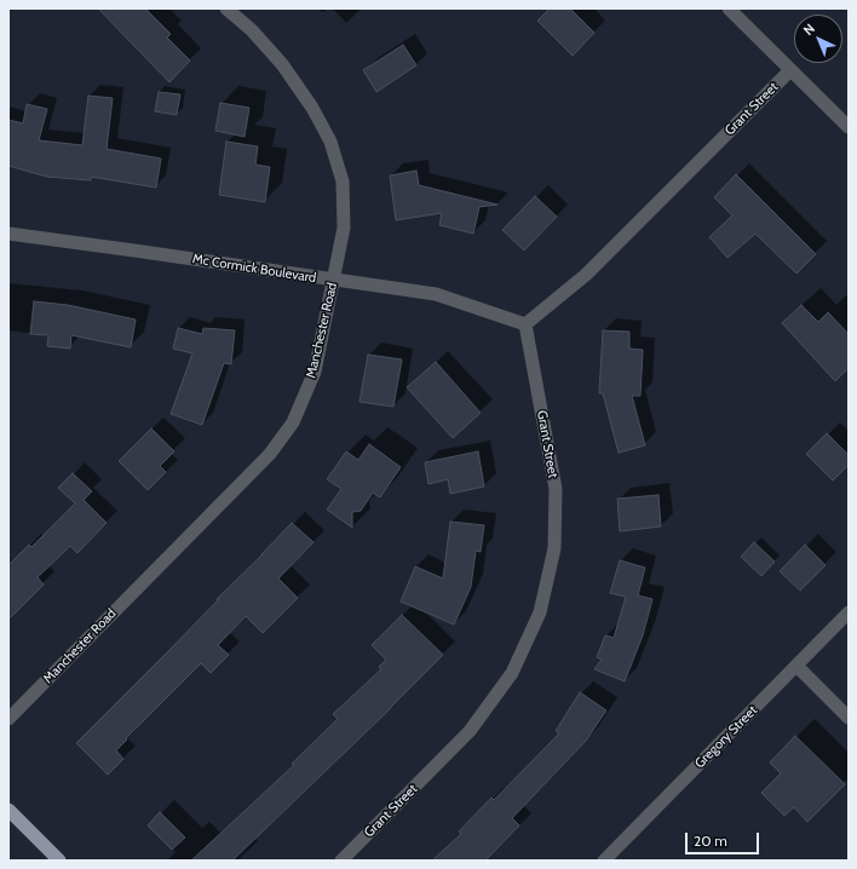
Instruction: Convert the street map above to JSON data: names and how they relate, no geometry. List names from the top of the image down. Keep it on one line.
{"streets":{"street":["Grant Street","Mc Cormick Boulevard","Manchester Road","Gregory Street"]},"crossings":[["Grant Street","Mc Cormick Boulevard"],["Mc Cormick Boulevard","Manchester Road"]],"scale_bar":"20 m","north":"top left"}
